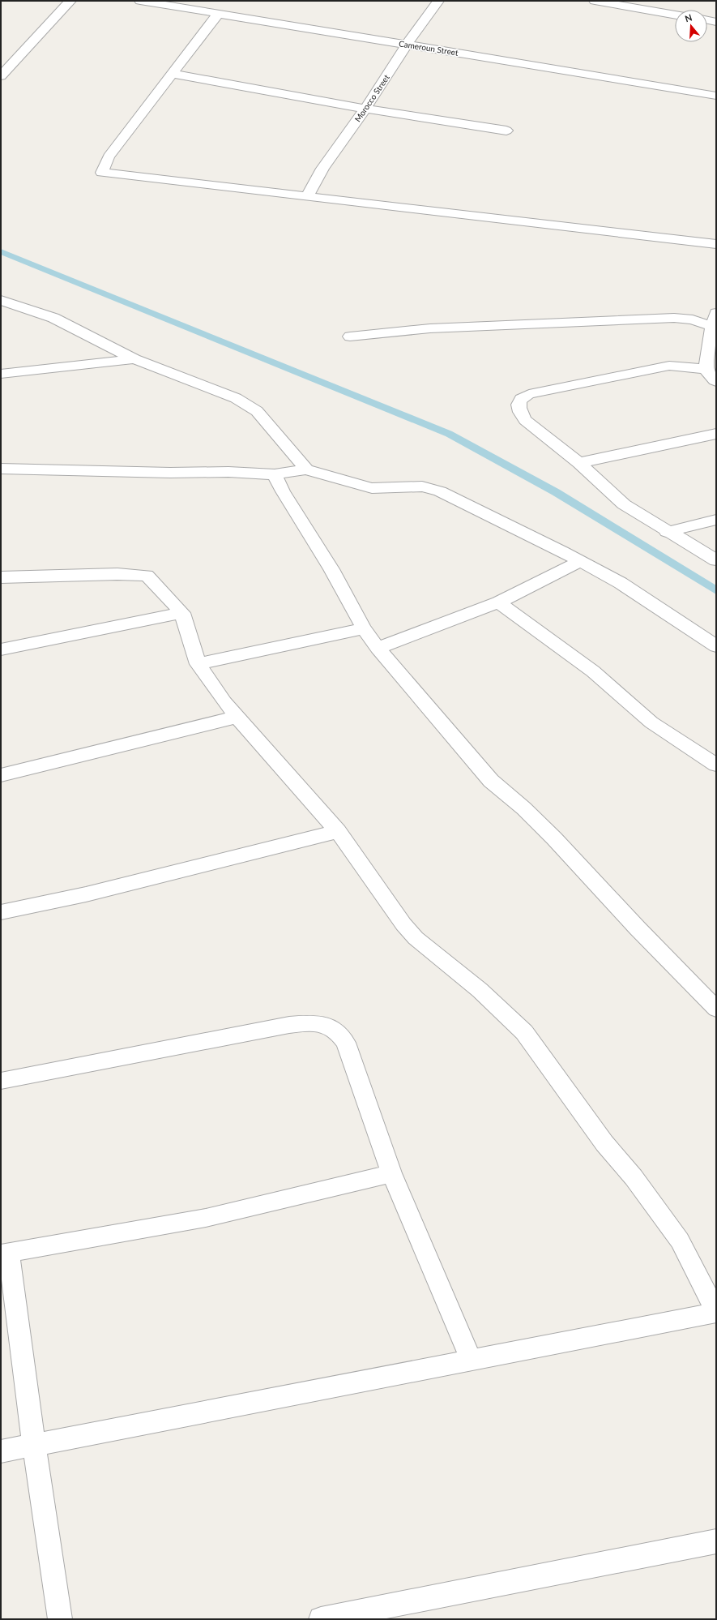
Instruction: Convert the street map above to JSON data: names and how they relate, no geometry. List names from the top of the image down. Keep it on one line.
{"streets":{"street":["Cameroun Street","Morocco Street"]},"crossings":[["Cameroun Street","Morocco Street"]],"north":"top"}
